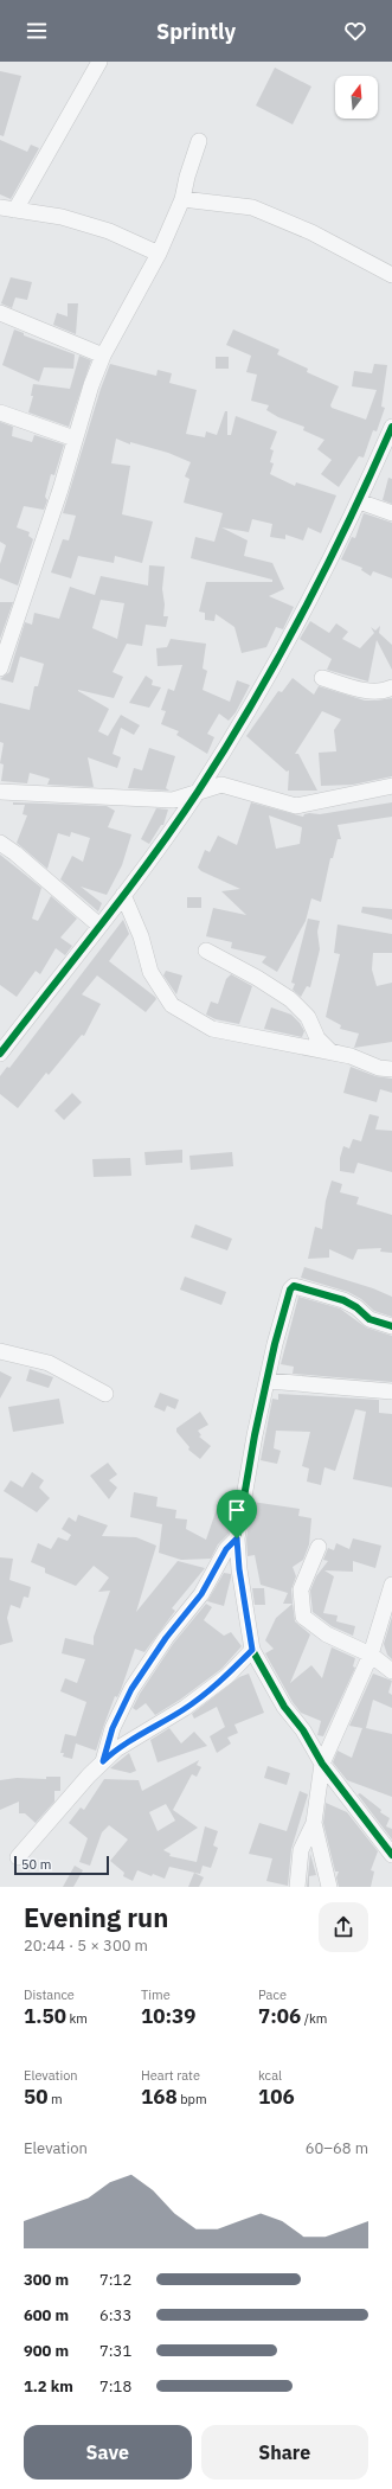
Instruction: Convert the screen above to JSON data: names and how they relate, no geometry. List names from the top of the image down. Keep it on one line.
{"scale_bar":"50 m","north":"top","page":{"header":"Sprintly","scale":"50 m","heading":["Evening run","20:44 · 5 × 300 m"],"stats":[["Distance","1.50 km"],["Time","10:39"],["Pace","7:06 /km"],["Elevation","50 m"],["Heart rate","168 bpm"],["kcal","106"]],"chart":["Elevation","60–68 m"],"list":[{"name":"300 m","note":"7:12"},{"name":"600 m","note":"6:33"},{"name":"900 m","note":"7:31"},{"name":"1.2 km","note":"7:18"}],"buttons":["Save","Share"]}}
